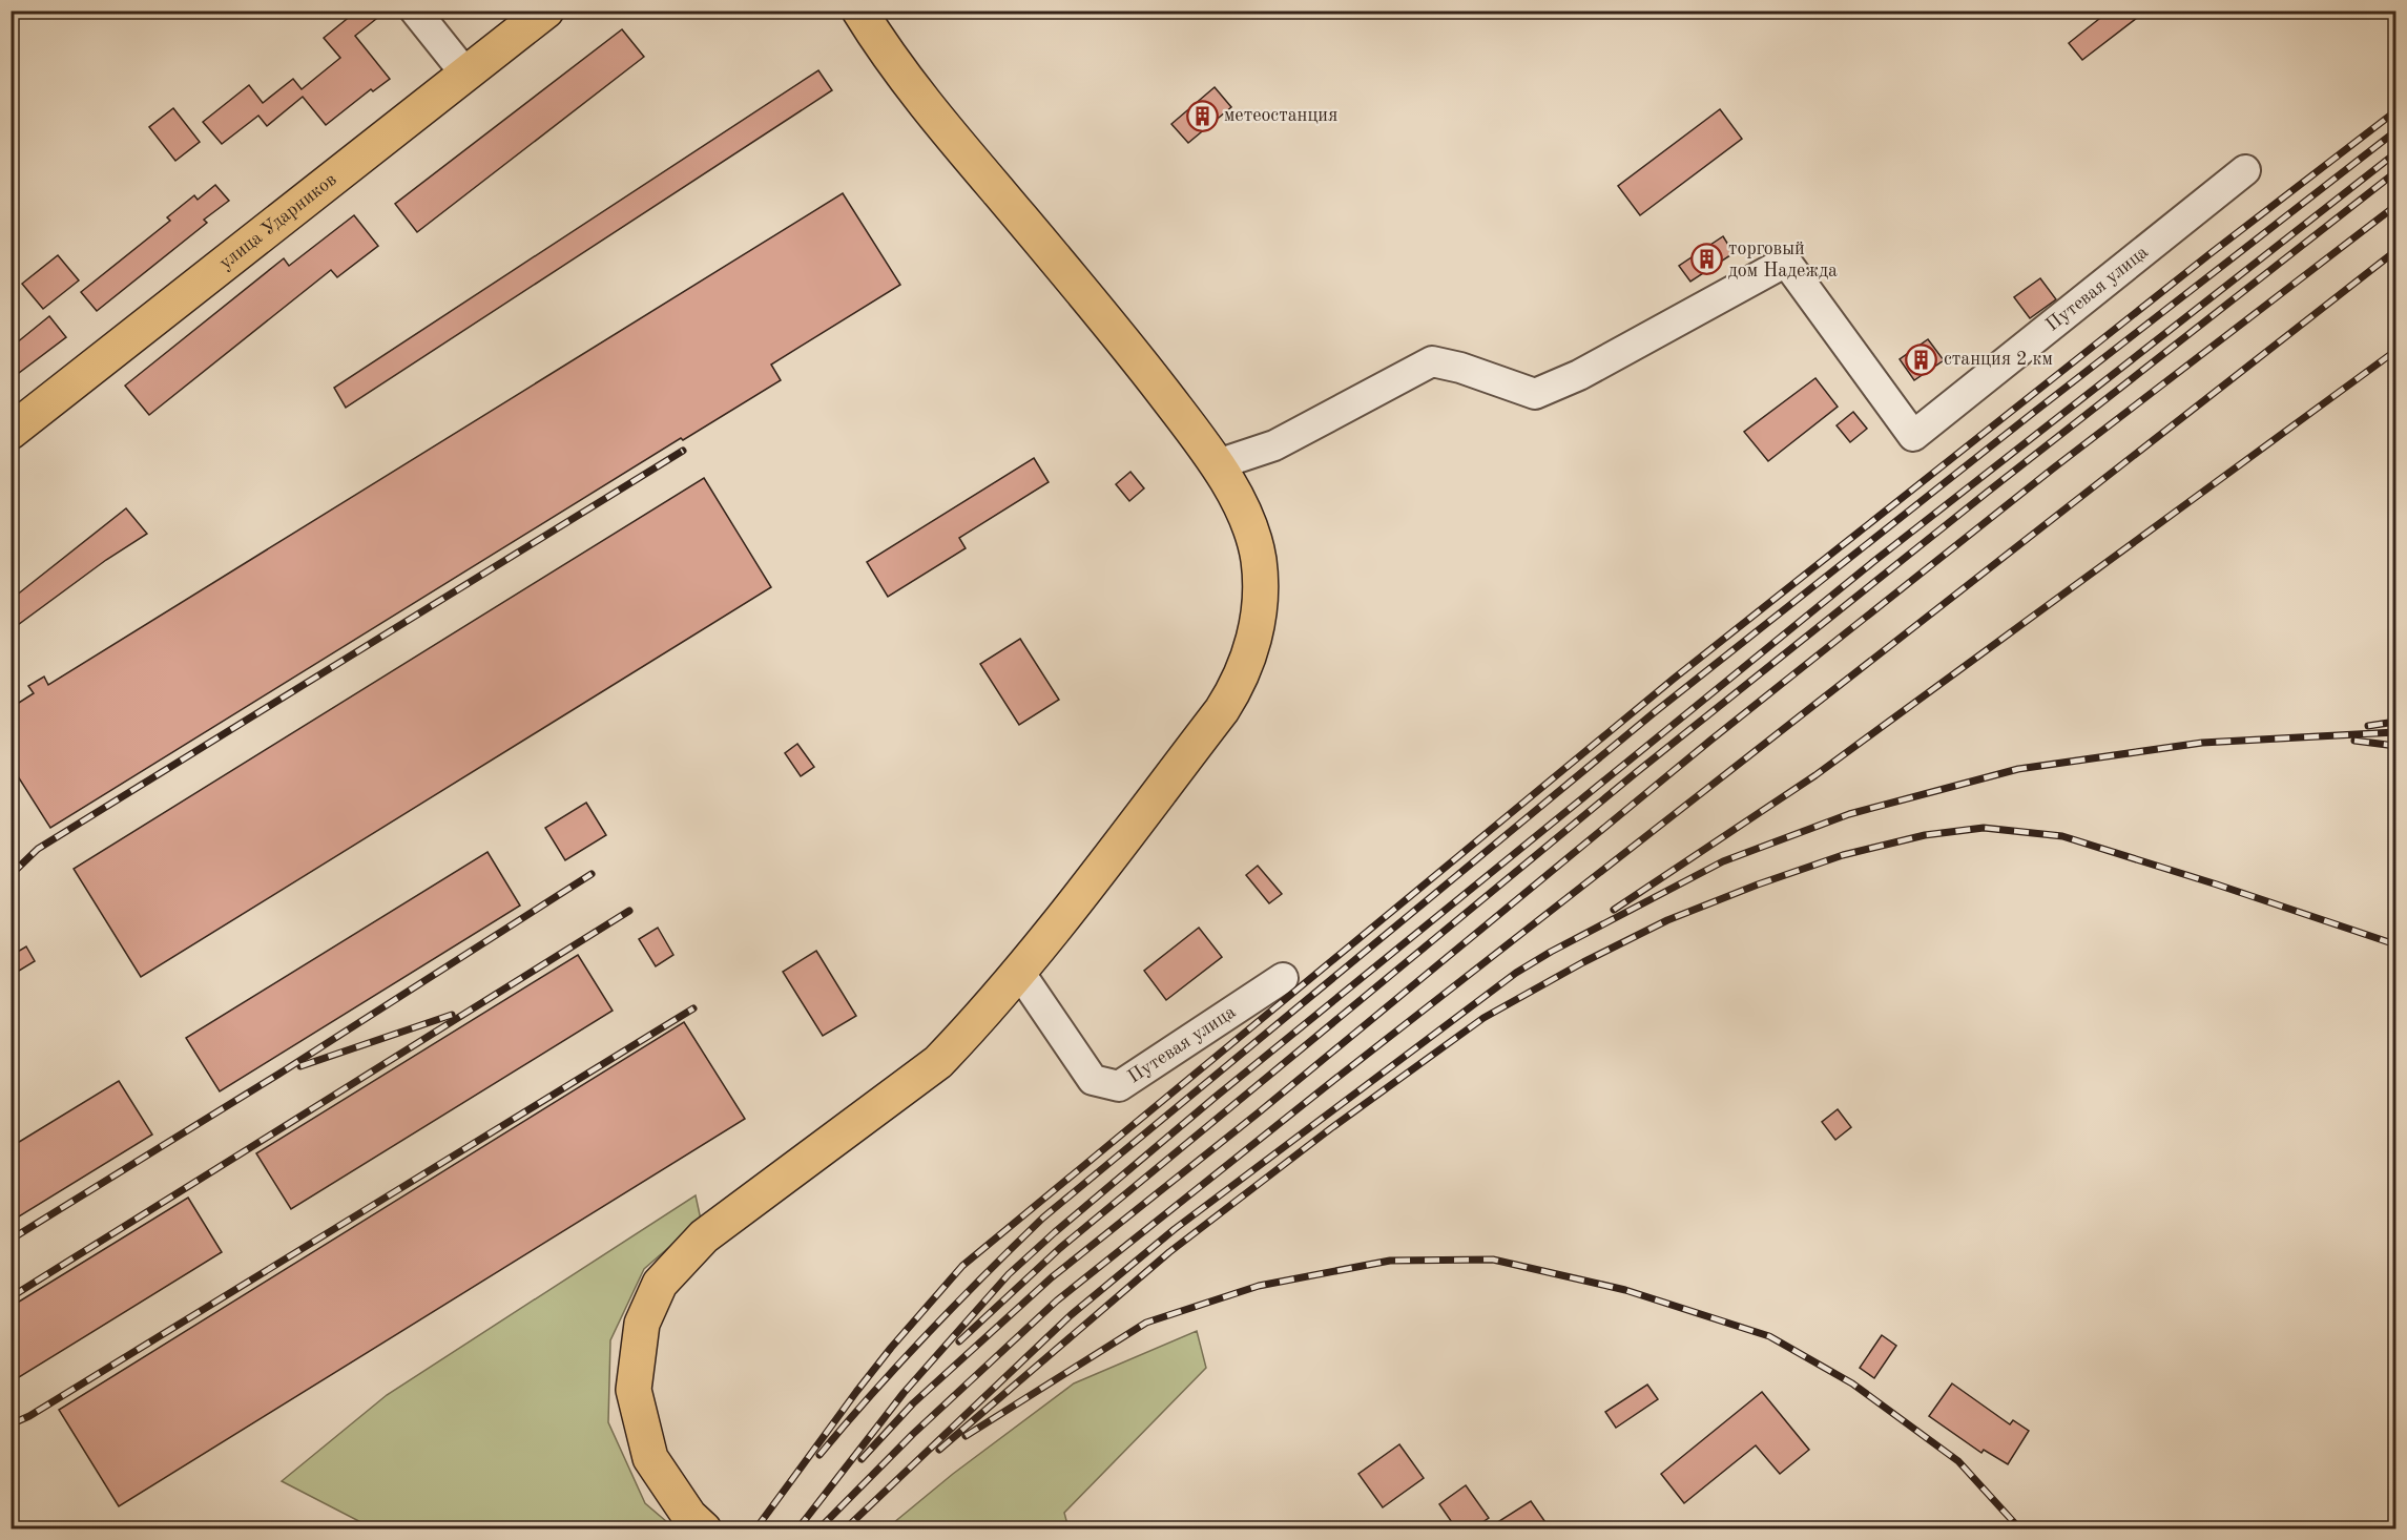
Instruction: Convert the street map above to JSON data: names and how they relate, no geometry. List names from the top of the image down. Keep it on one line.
{"streets":{"main road":["улица Ударников"],"street":["Путевая улица"]},"places":{"building":["метеостанция","торговый дом Надежда","станция 2 км"]}}
